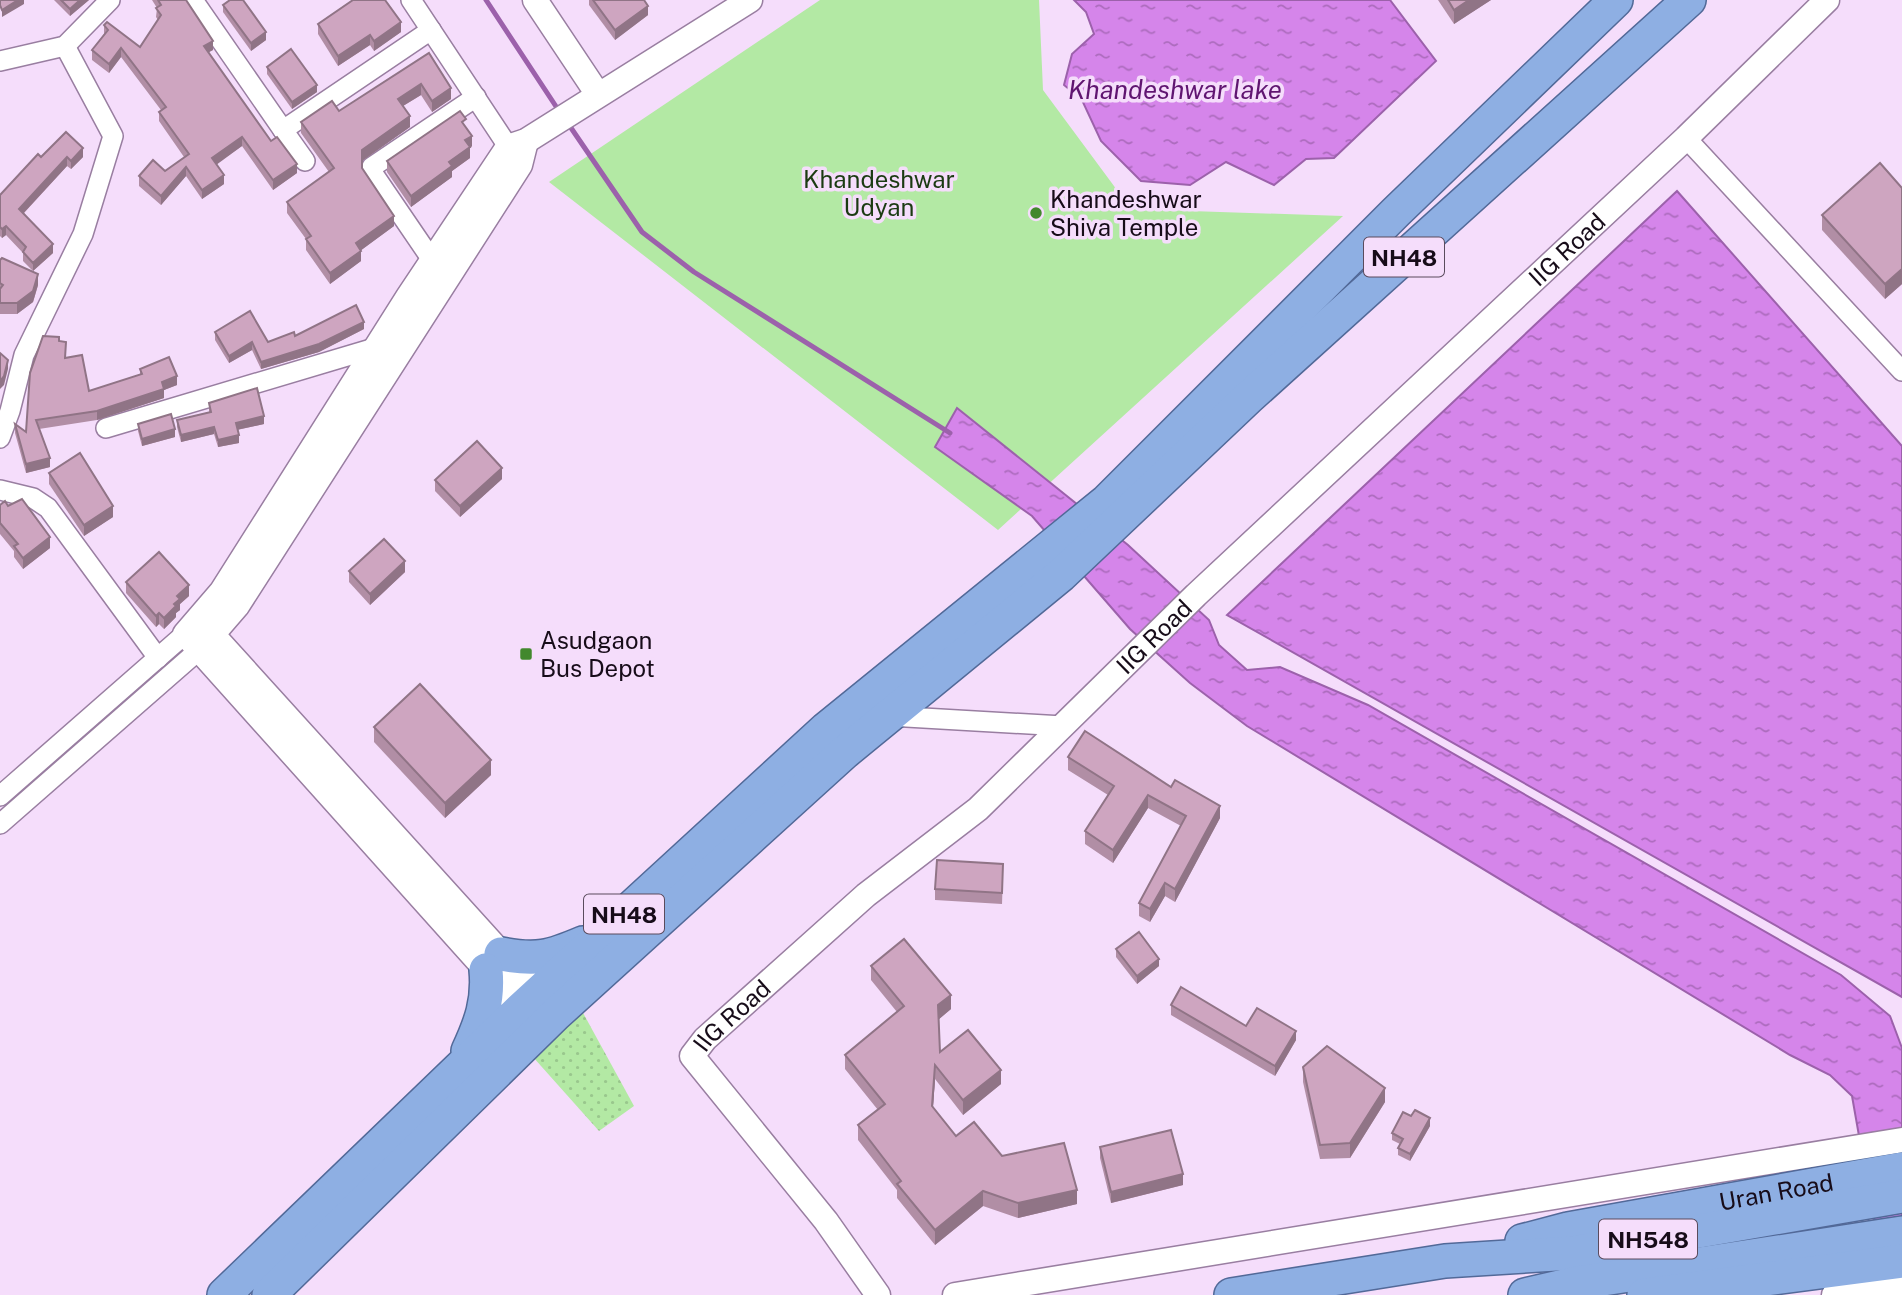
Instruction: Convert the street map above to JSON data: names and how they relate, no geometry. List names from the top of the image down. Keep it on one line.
{"streets":{"highway":["NH48","Uran Road","NH548"],"street":["IIG Road"]},"water":["Khandeshwar lake"],"parks":["Khandeshwar Udyan"],"places":{"other":["Khandeshwar Shiva Temple"],"transit":["Asudgaon Bus Depot"]}}
